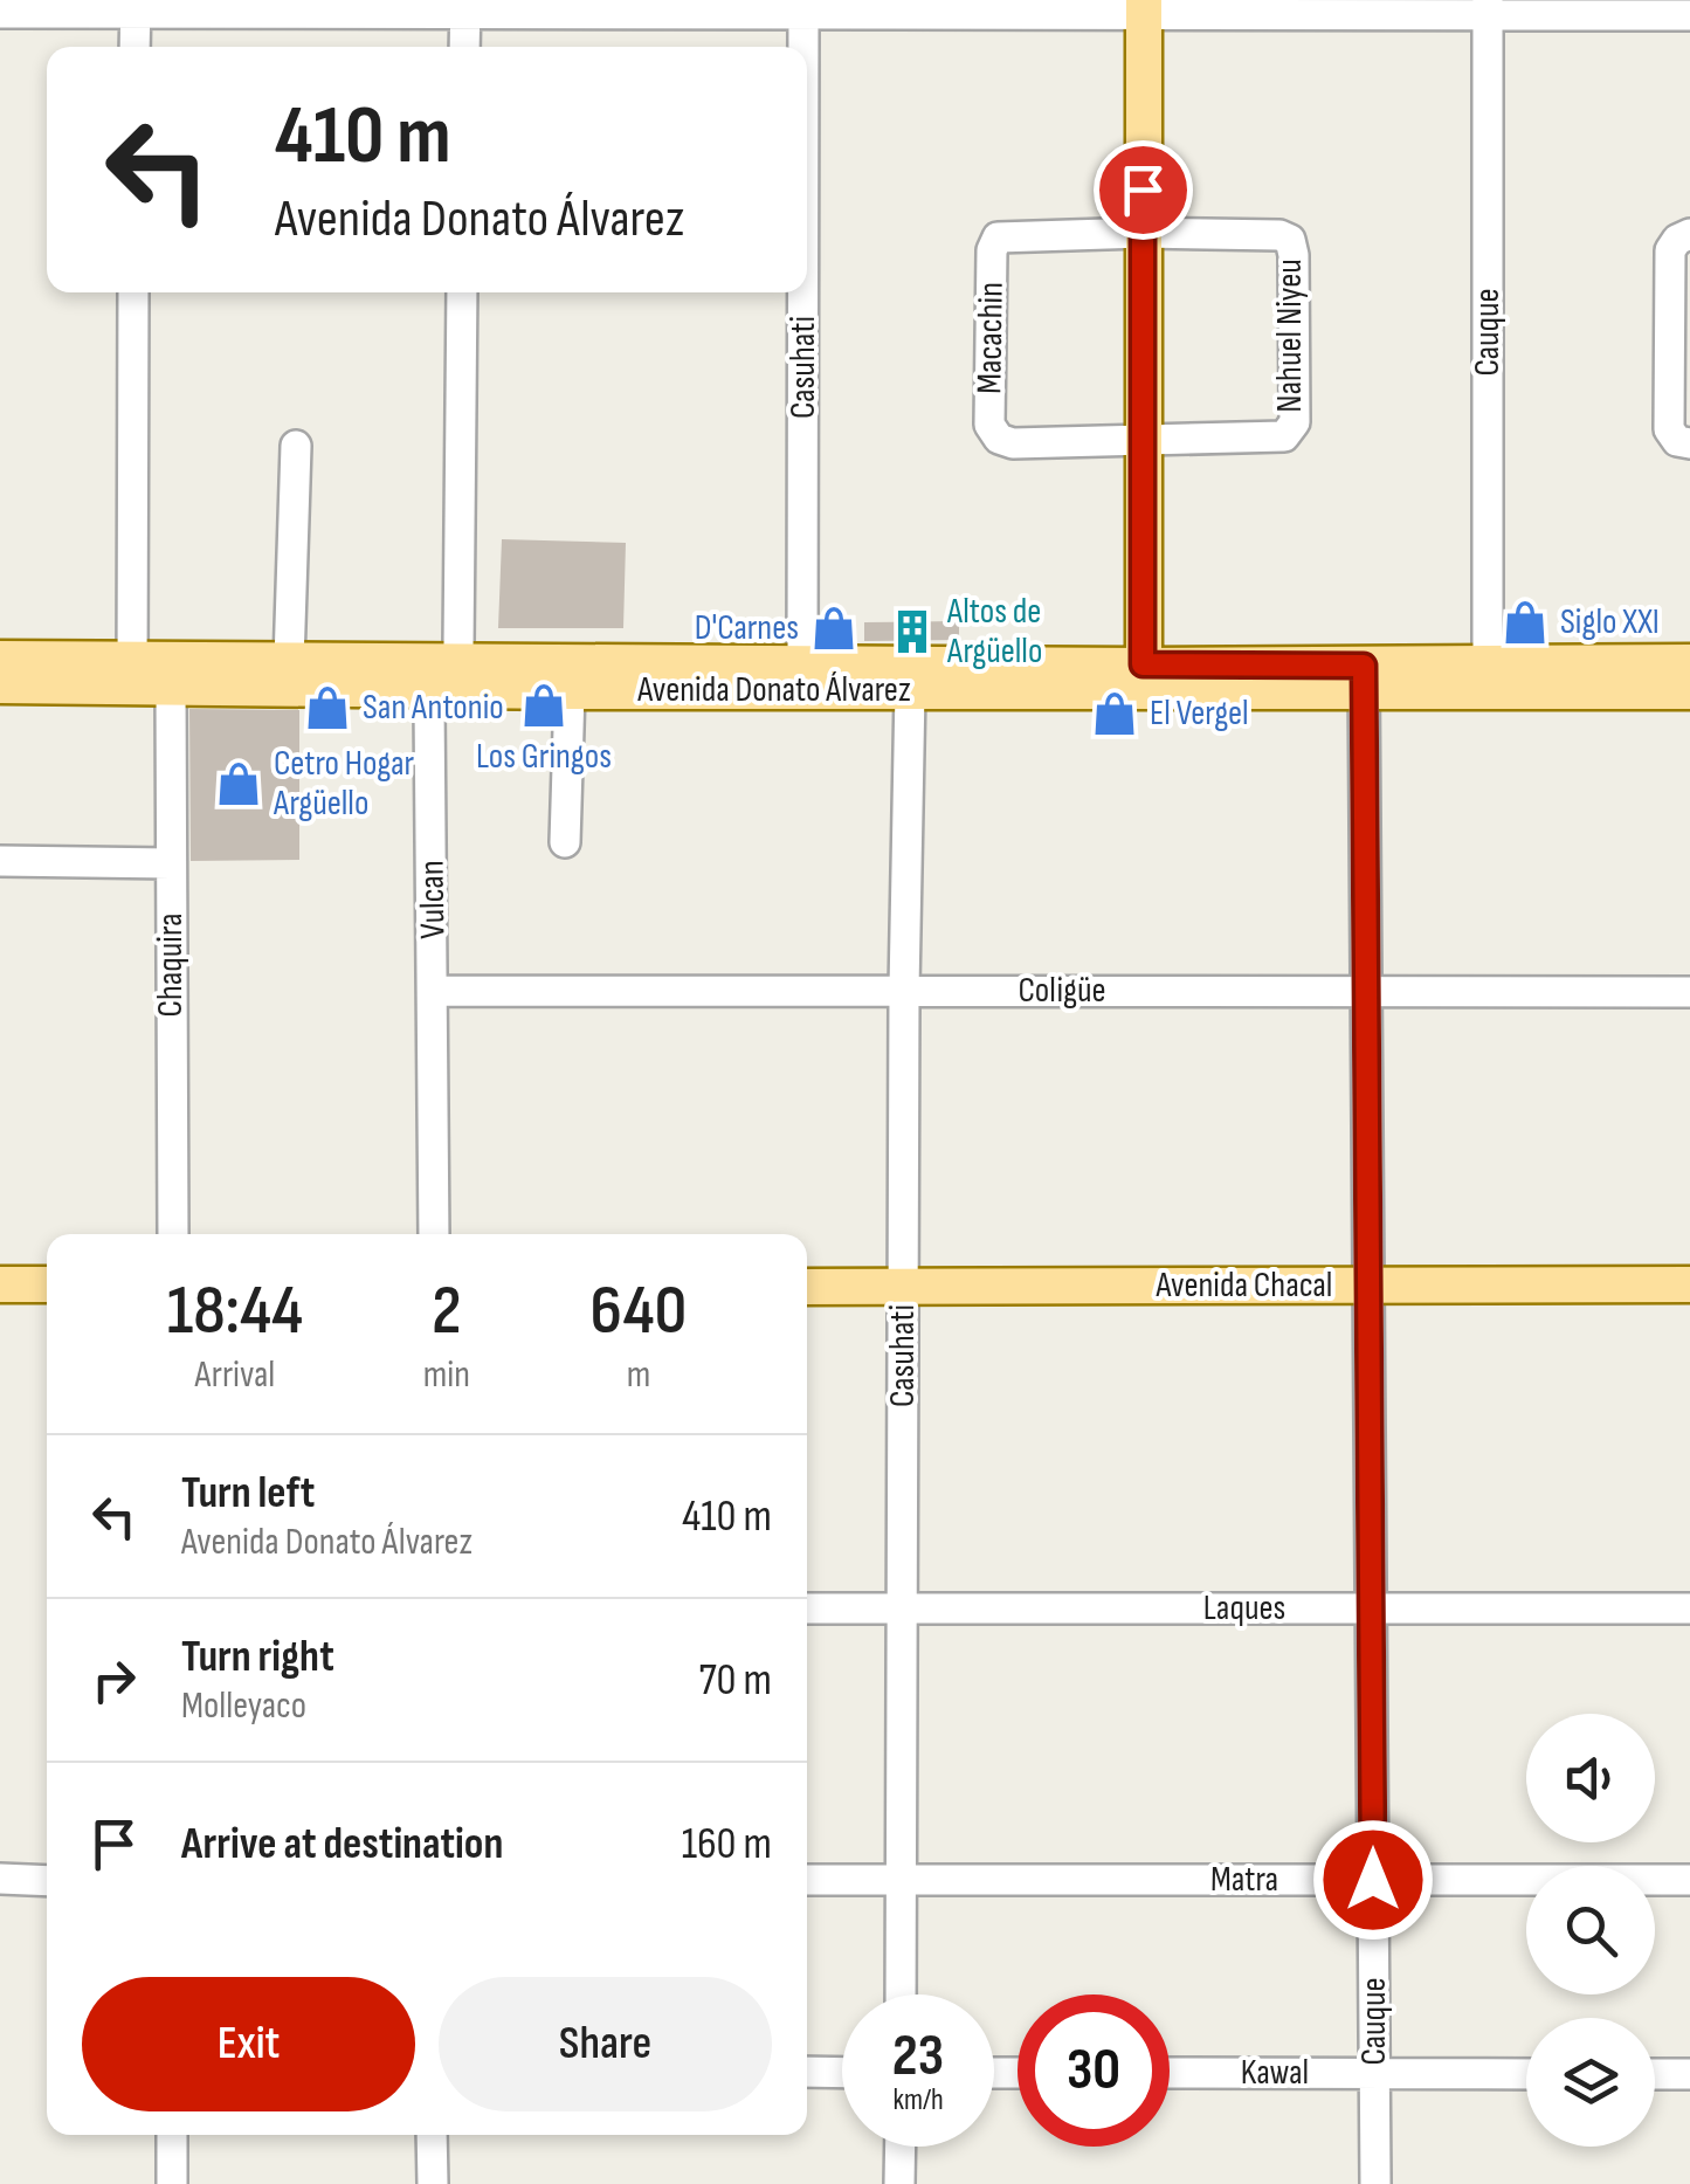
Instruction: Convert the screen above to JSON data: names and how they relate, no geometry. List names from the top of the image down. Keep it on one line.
{"streets":{"main road":["Avenida Donato Álvarez","Avenida Chacal"],"street":["Cauque","Nahuel Niyeu","Macachin","Casuhati","Vulcan","Chaquira","Coligüe","Laques","Matra","Kawal"]},"crossings":[["Cauque","Avenida Donato Álvarez"],["Cauque","Coligüe"],["Cauque","Avenida Chacal"],["Cauque","Laques"],["Cauque","Matra"],["Cauque","Kawal"],["Nahuel Niyeu","Macachin"],["Casuhati","Avenida Donato Álvarez"],["Casuhati","Coligüe"],["Casuhati","Avenida Chacal"],["Casuhati","Laques"],["Casuhati","Matra"],["Avenida Donato Álvarez","Vulcan"],["Avenida Donato Álvarez","Chaquira"],["Vulcan","Coligüe"]],"places":{"shop":["Siglo XXI","D'Carnes","Los Gringos","San Antonio","El Vergel","Cetro Hogar Argüello"],"building":["Altos de Argüello"]},"page":{"turn":["410 m","Avenida Donato Álvarez"],"eta":["18:44","Arrival","2","min","640","m"],"list":[{"name":"Turn left","note":"Avenida Donato Álvarez","value":"410 m"},{"name":"Turn right","note":"Molleyaco","value":"70 m"},{"name":"Arrive at destination","value":"160 m"}],"buttons":["Exit","Share"],"speed":"23 km/h","limit":"30"}}
